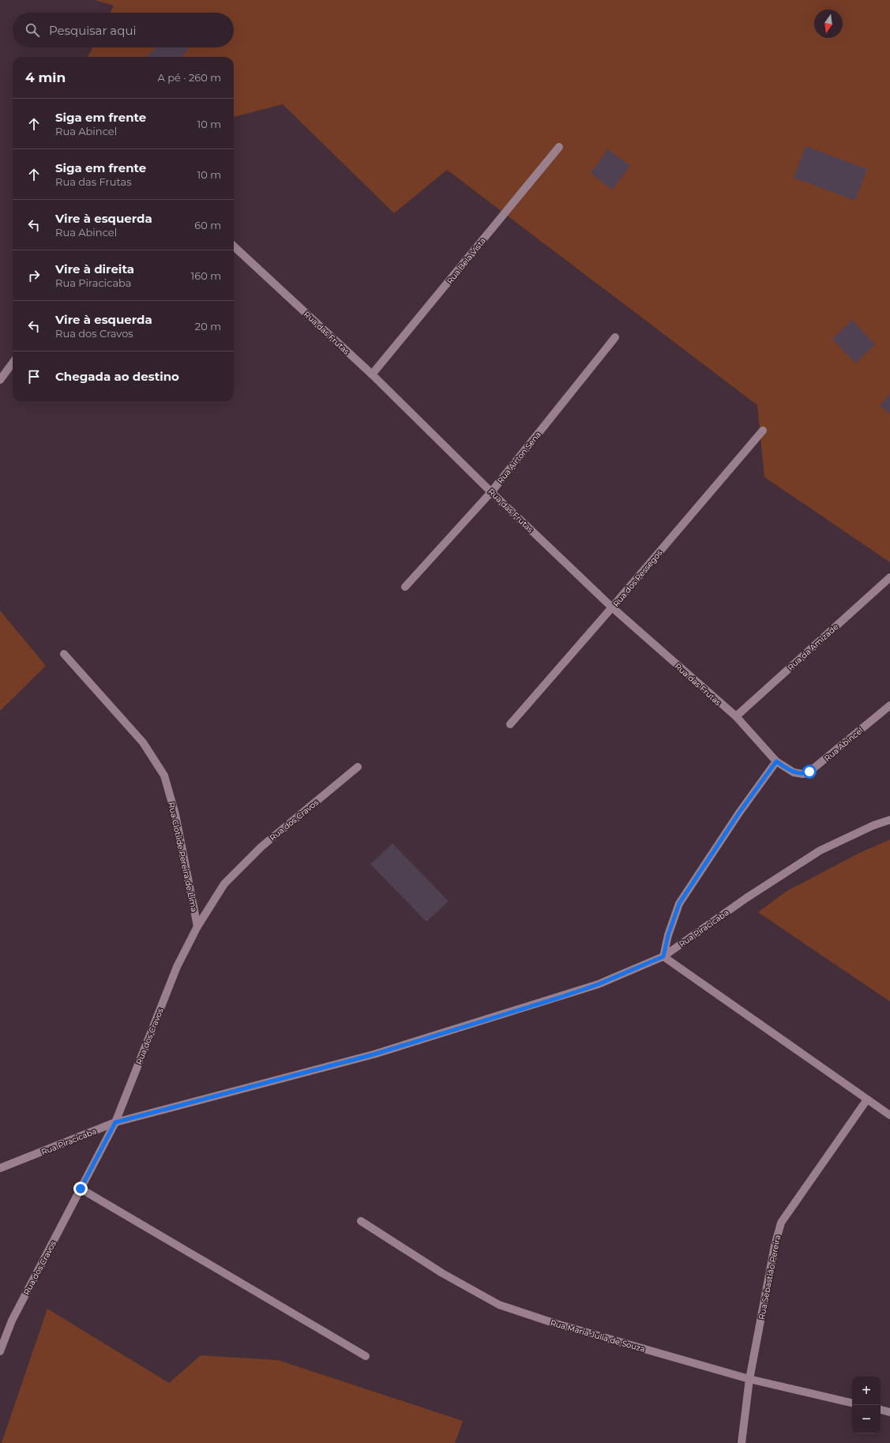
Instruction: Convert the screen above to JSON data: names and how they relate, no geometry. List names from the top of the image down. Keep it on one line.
{"streets":{"street":["Rua Bela Vista","Rua das Frutas","Rua Airton Sena","Rua dos Pessegos","Rua da Amizade","Rua Abincel","Rua dos Cravos","Rua Clotilde Pereira de Lima","Rua Piracicaba","Rua Sebastião Pereira","Rua Maria Julia de Souza"]},"crossings":[["Rua Bela Vista","Rua das Frutas"],["Rua das Frutas","Rua Airton Sena"],["Rua das Frutas","Rua dos Pessegos"],["Rua das Frutas","Rua da Amizade"],["Rua das Frutas","Rua Abincel"],["Rua dos Cravos","Rua Clotilde Pereira de Lima"],["Rua dos Cravos","Rua Piracicaba"],["Rua Sebastião Pereira","Rua Maria Julia de Souza"]],"north":"bottom","page":{"search":"Pesquisar aqui","heading":["4 min","A pé · 260 m"],"list":[["Siga em frente","Rua Abincel","10 m"],["Siga em frente","Rua das Frutas","10 m"],["Vire à esquerda","Rua Abincel","60 m"],["Vire à direita","Rua Piracicaba","160 m"],["Vire à esquerda","Rua dos Cravos","20 m"],"Chegada ao destino"],"map_buttons":["+","−"]}}
